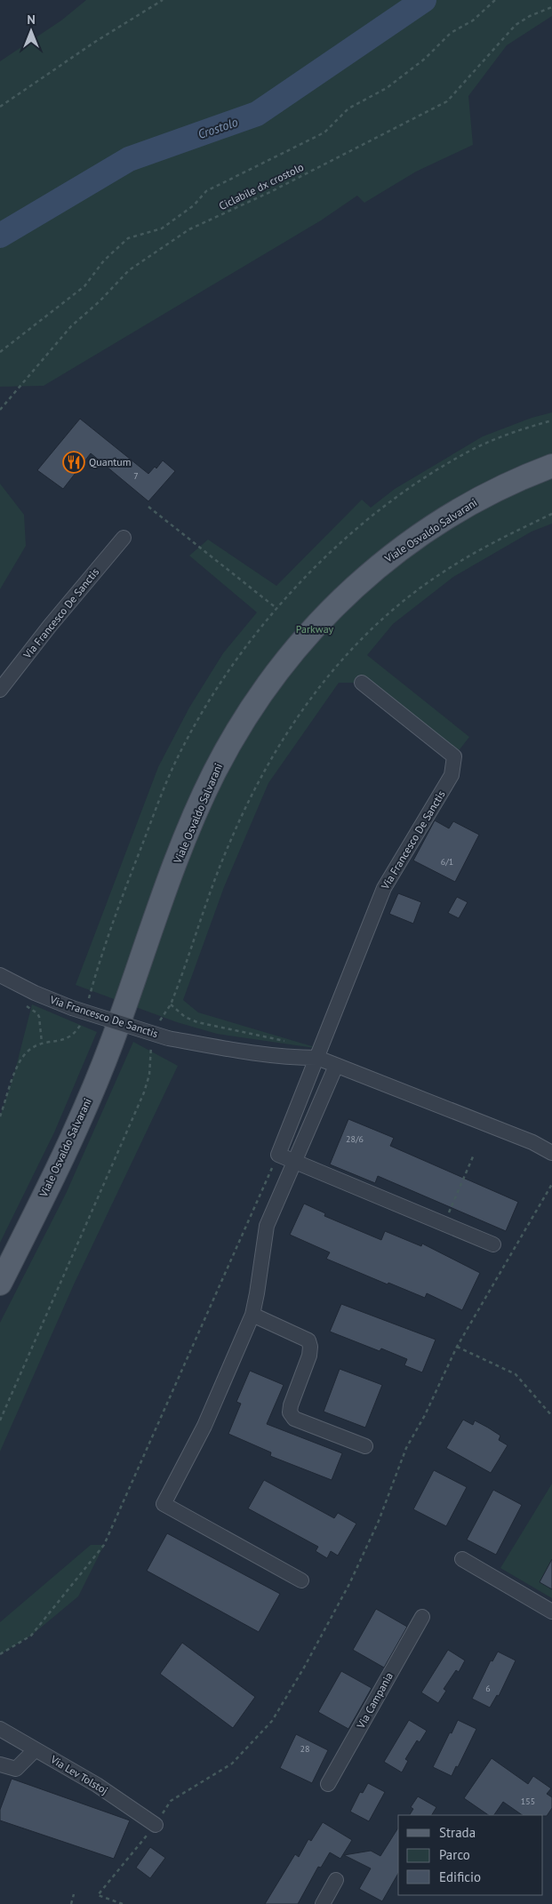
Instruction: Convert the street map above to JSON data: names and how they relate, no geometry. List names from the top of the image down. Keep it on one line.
{"streets":{"main road":["Viale Osvaldo Salvarani"],"street":["Via Francesco De Sanctis","Via Campania","Via Lev Tolstoj"],"path":["Ciclabile dx crostolo"]},"water":["Crostolo"],"parks":["Parkway"],"places":{"restaurant":["Quantum"]},"house_numbers":["7","6/1","28/6","6","28","155"],"legend":["Strada","Parco","Edificio"],"north":"top"}
